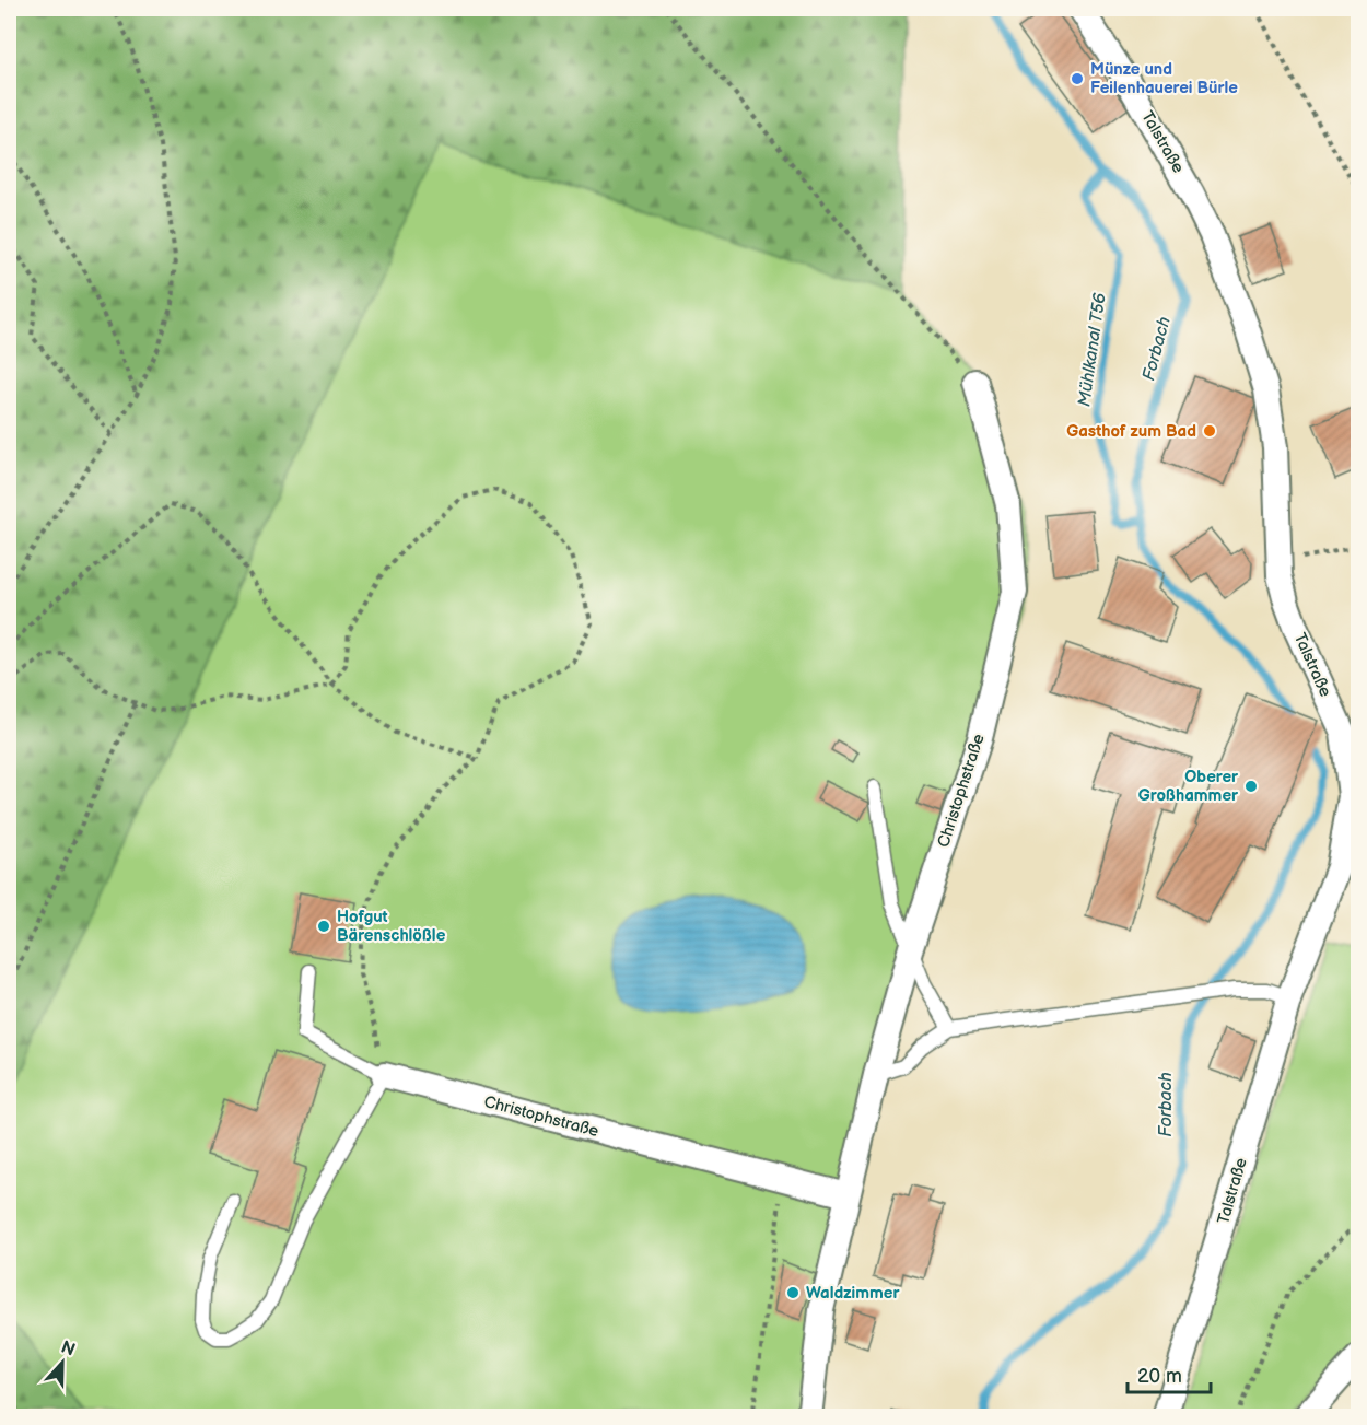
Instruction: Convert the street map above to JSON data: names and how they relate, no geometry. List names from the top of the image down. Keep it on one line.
{"streets":{"street":["Talstraße","Christophstraße"]},"water":["Forbach","Mühlkanal T56"],"places":["Münze und Feilenhauerei Bürle","Gasthof zum Bad","Oberer Großhammer","Hofgut Bärenschlößle","Waldzimmer"],"scale_bar":"20 m","north":"top"}
